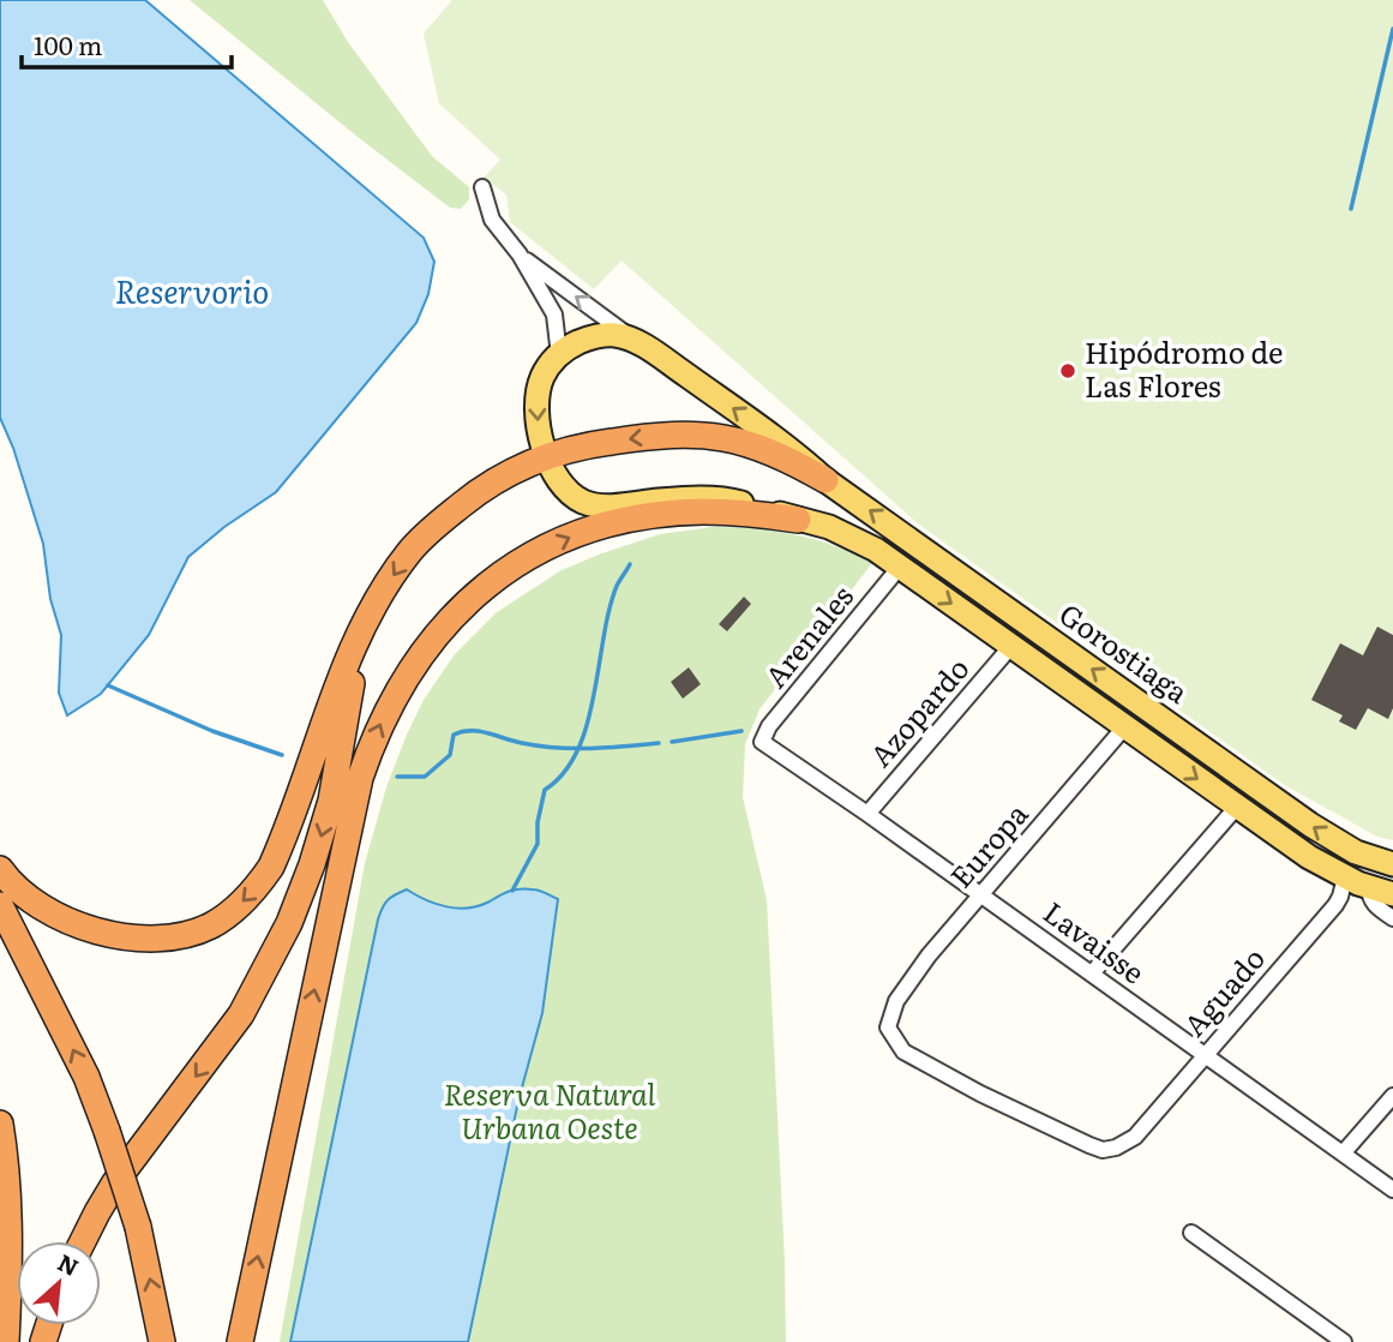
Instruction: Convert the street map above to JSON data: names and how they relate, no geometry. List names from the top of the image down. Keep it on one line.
{"streets":{"main road":["Gorostiaga"],"street":["Arenales","Azopardo","Europa","Lavaisse","Aguado"]},"crossings":[["Arenales","Gorostiaga"],["Arenales","Lavaisse"],["Gorostiaga","Azopardo"],["Gorostiaga","Europa"],["Gorostiaga","Aguado"],["Azopardo","Lavaisse"],["Europa","Lavaisse"],["Europa","Aguado"],["Lavaisse","Aguado"]],"water":["Reservorio"],"parks":["Reserva Natural Urbana Oeste"],"places":["Hipódromo de Las Flores"],"scale_bar":"100 m","north":"top right"}
